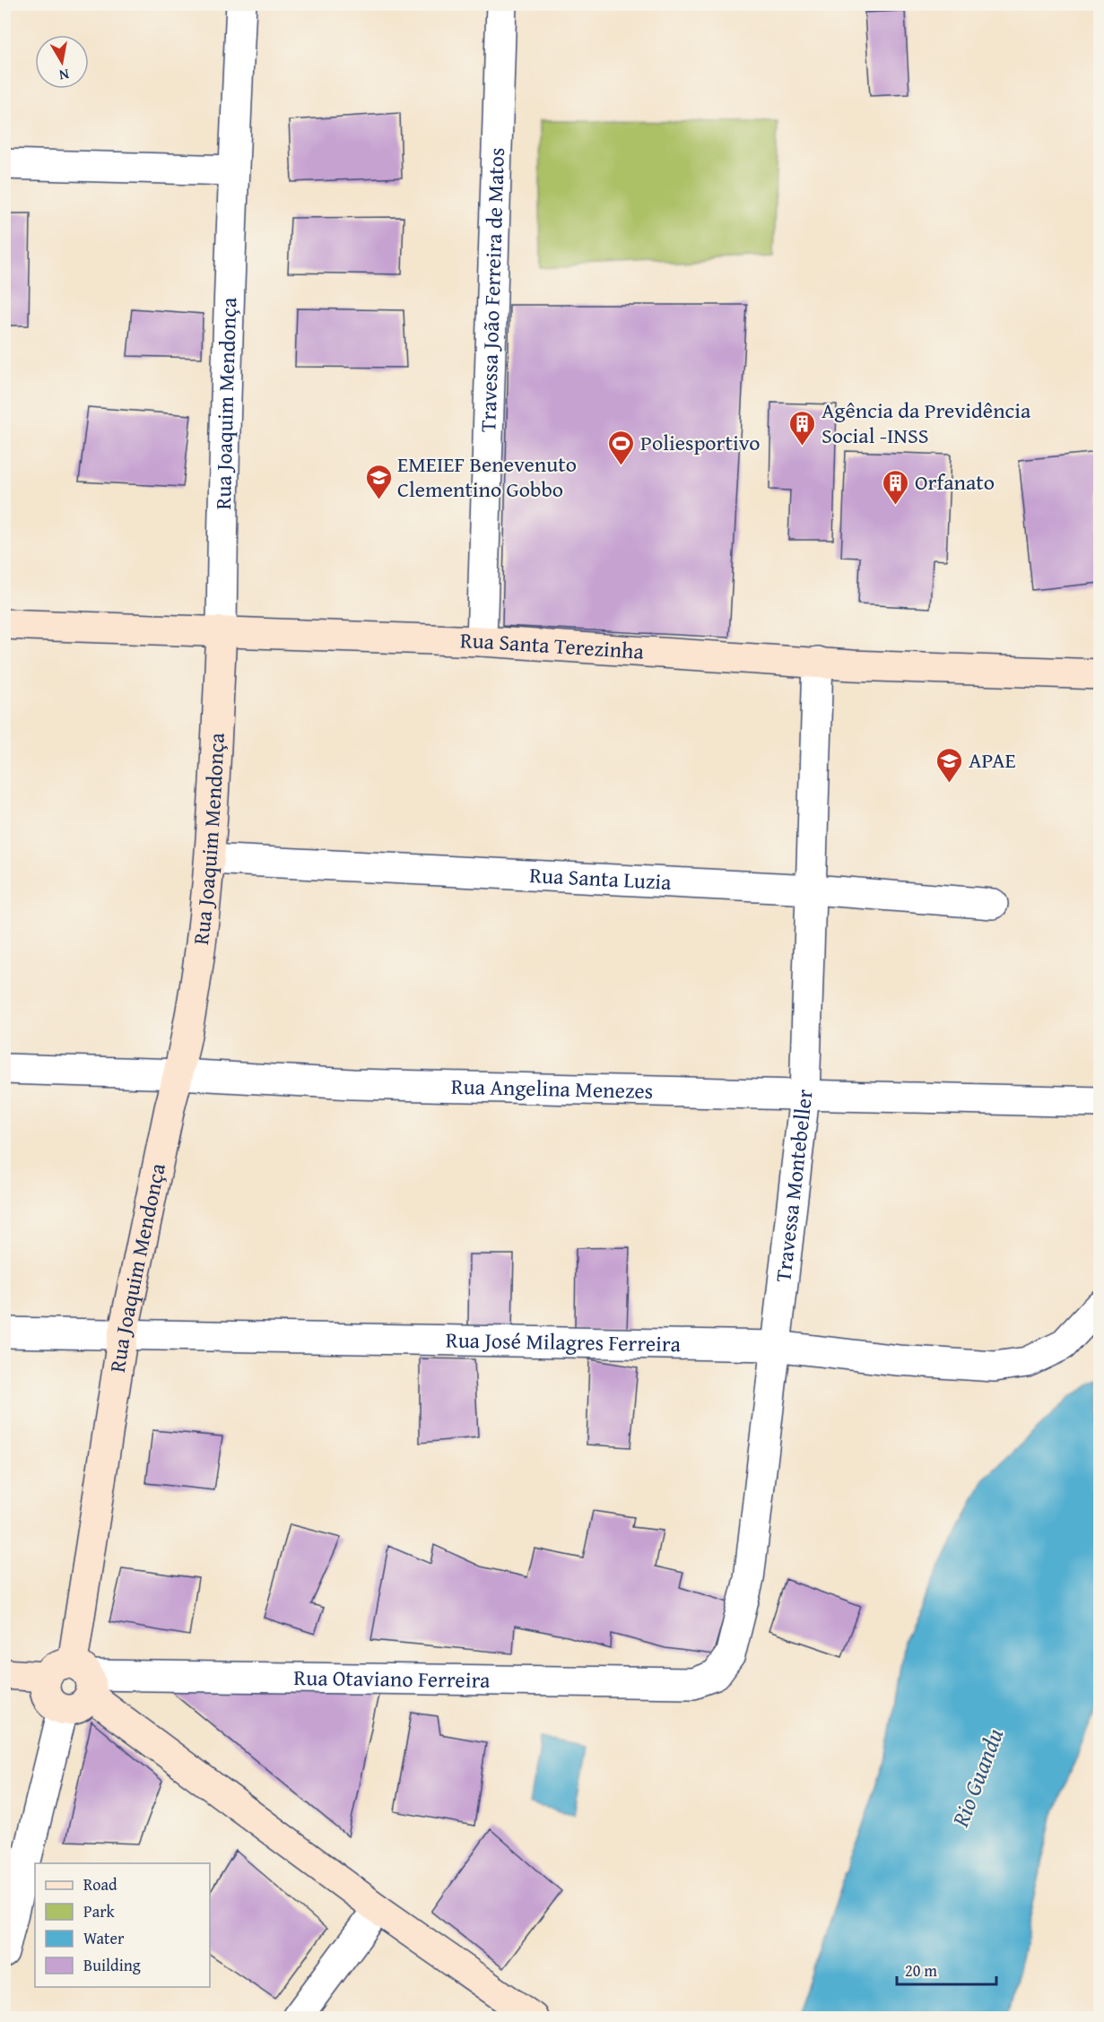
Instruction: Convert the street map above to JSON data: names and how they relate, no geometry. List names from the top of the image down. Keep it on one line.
{"streets":{"street":["Travessa João Ferreira de Matos","Rua Joaquim Mendonça","Rua Santa Terezinha","Rua Santa Luzia","Rua Angelina Menezes","Travessa Montebeller","Rua José Milagres Ferreira","Rua Otaviano Ferreira"]},"crossings":[["Travessa João Ferreira de Matos","Rua Santa Terezinha"],["Rua Joaquim Mendonça","Rua Santa Terezinha"],["Rua Joaquim Mendonça","Rua Santa Luzia"],["Rua Joaquim Mendonça","Rua Angelina Menezes"],["Rua Joaquim Mendonça","Rua José Milagres Ferreira"],["Rua Joaquim Mendonça","Rua Otaviano Ferreira"],["Rua Santa Terezinha","Travessa Montebeller"],["Rua Santa Luzia","Travessa Montebeller"],["Rua Angelina Menezes","Travessa Montebeller"],["Travessa Montebeller","Rua José Milagres Ferreira"],["Travessa Montebeller","Rua Otaviano Ferreira"]],"water":["Rio Guandu"],"places":{"building":["Agência da Previdência Social -INSS","Orfanato"],"sports":["Poliesportivo"],"school or university":["EMEIEF Benevenuto Clementino Gobbo","APAE"]},"legend":["Road","Park","Water","Building"],"scale_bar":"20 m","north":"bottom"}
